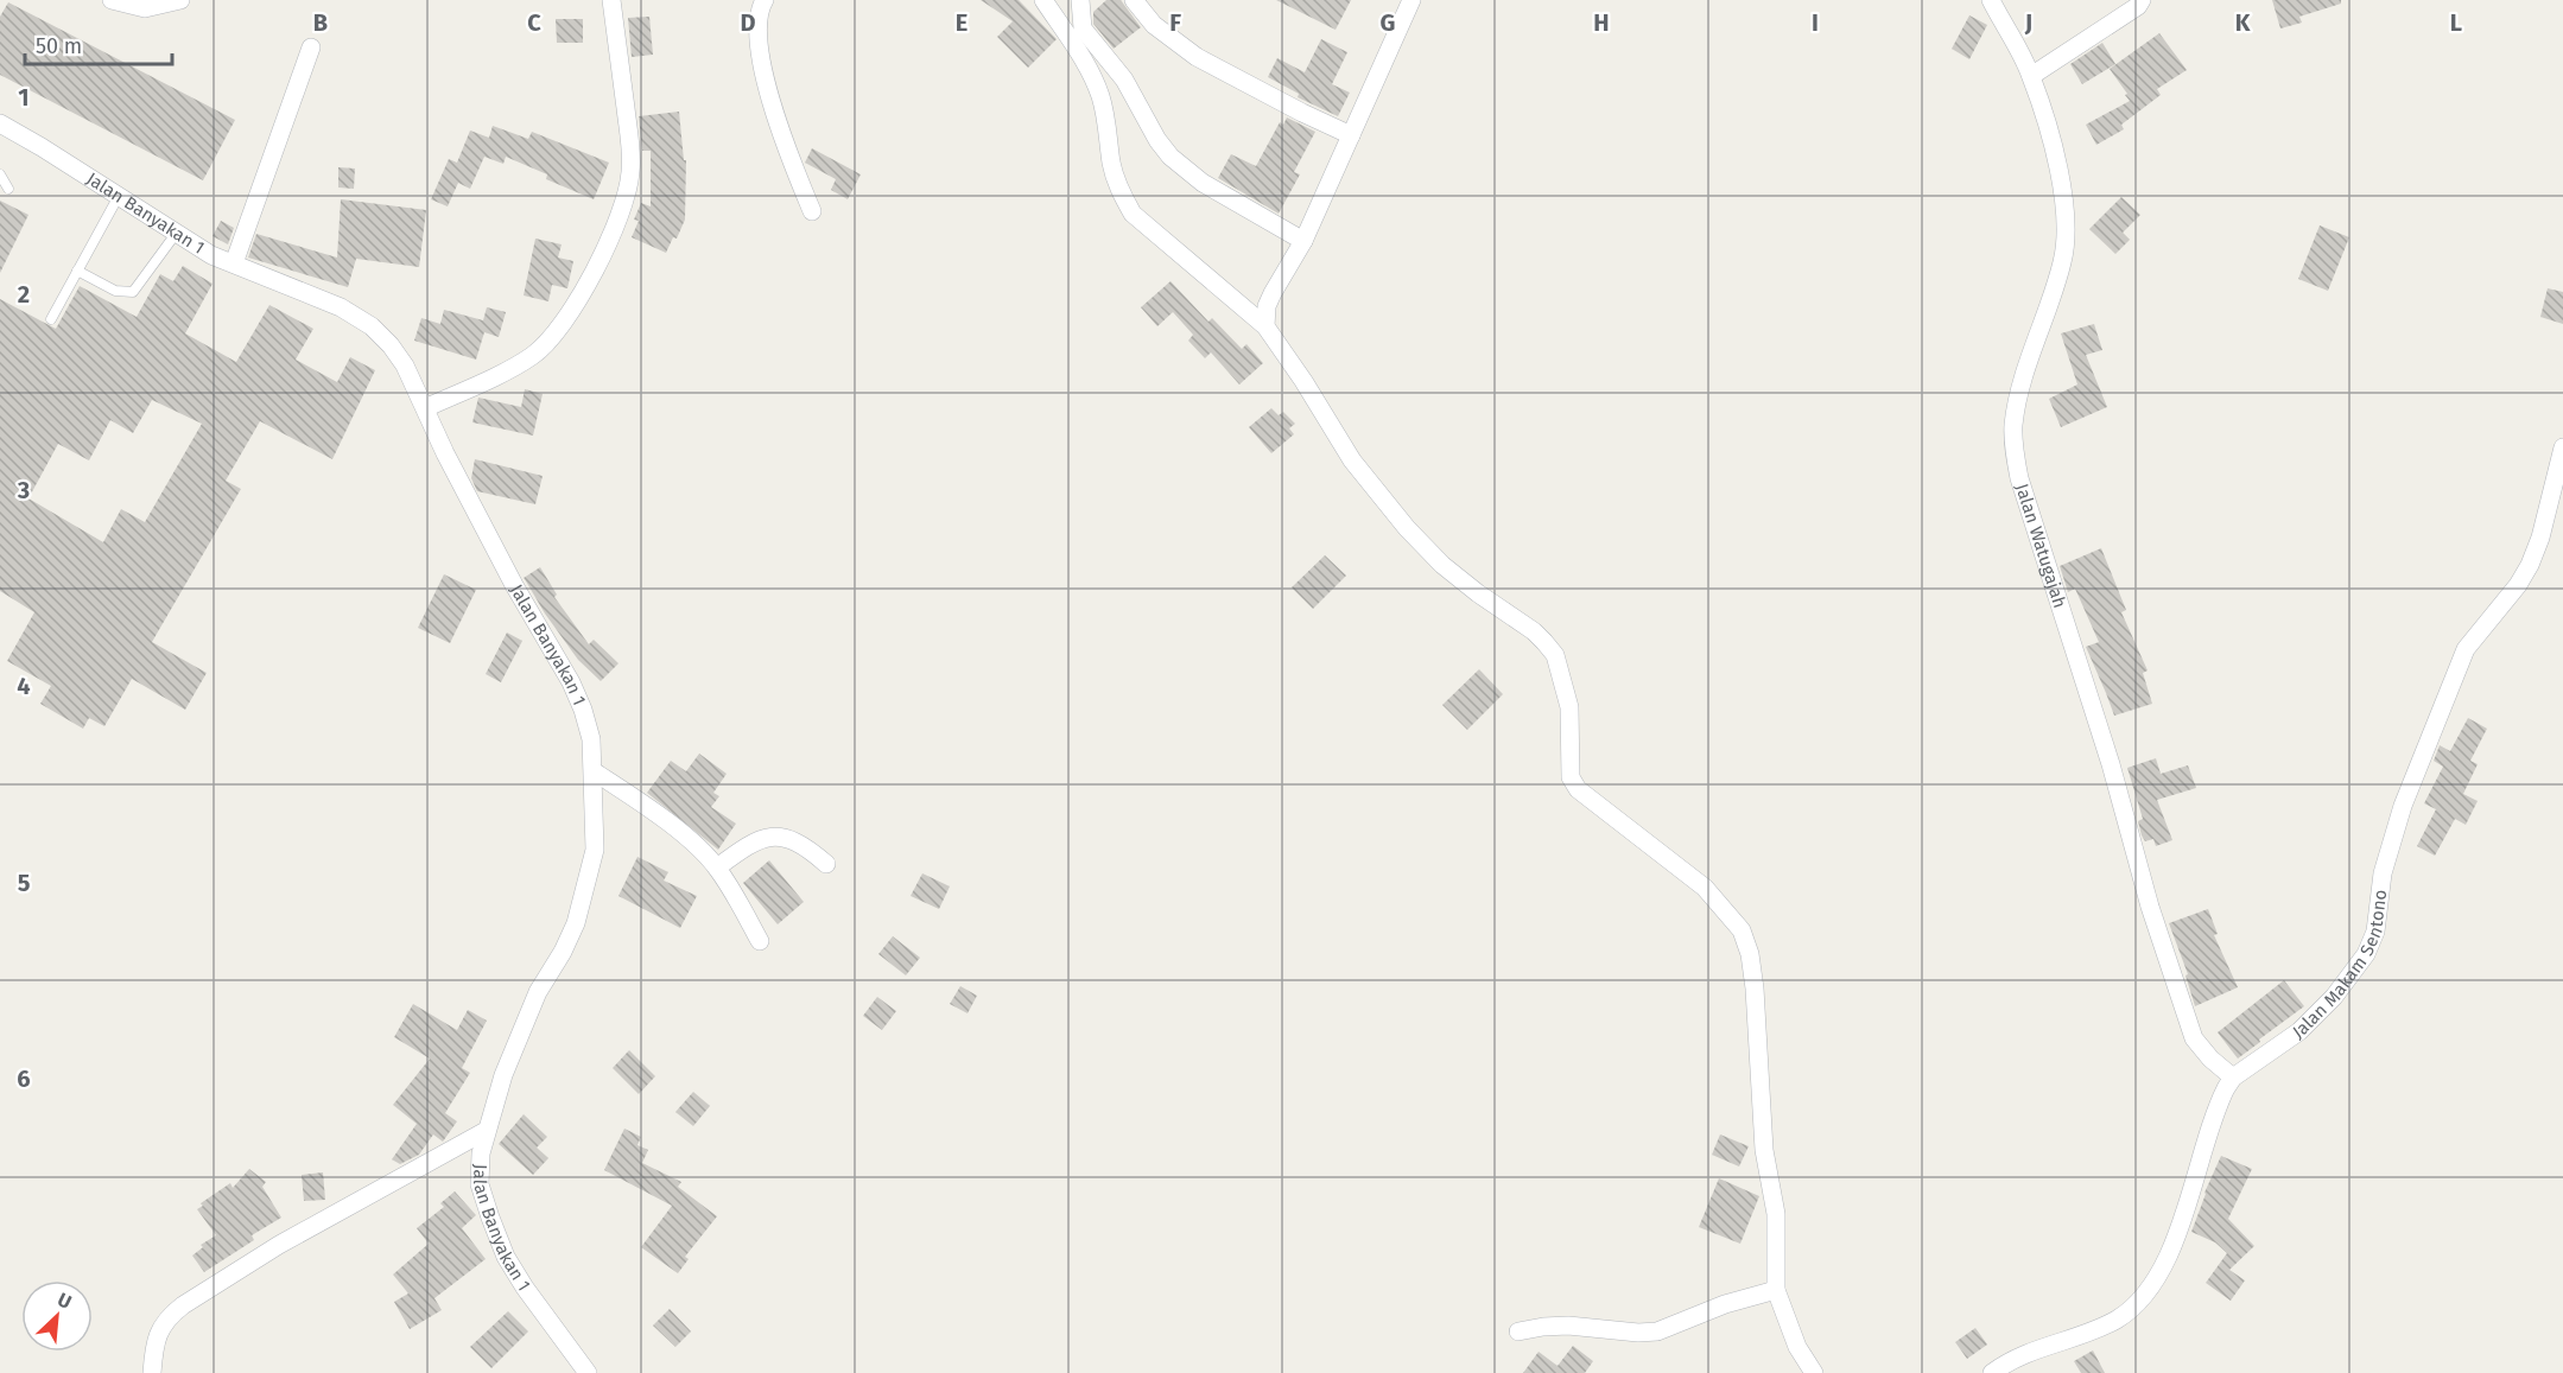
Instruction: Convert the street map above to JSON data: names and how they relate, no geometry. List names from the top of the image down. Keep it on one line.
{"streets":{"street":["Jalan Banyakan 1","Jalan Watugajah","Jalan Makam Sentono"]},"crossings":[["Jalan Watugajah","Jalan Makam Sentono"]],"scale_bar":"50 m","north":"top right","grid":{"columns":["B","C","D","E","F","G","H","I","J","K","L"],"rows":["1","2","3","4","5","6"]}}
